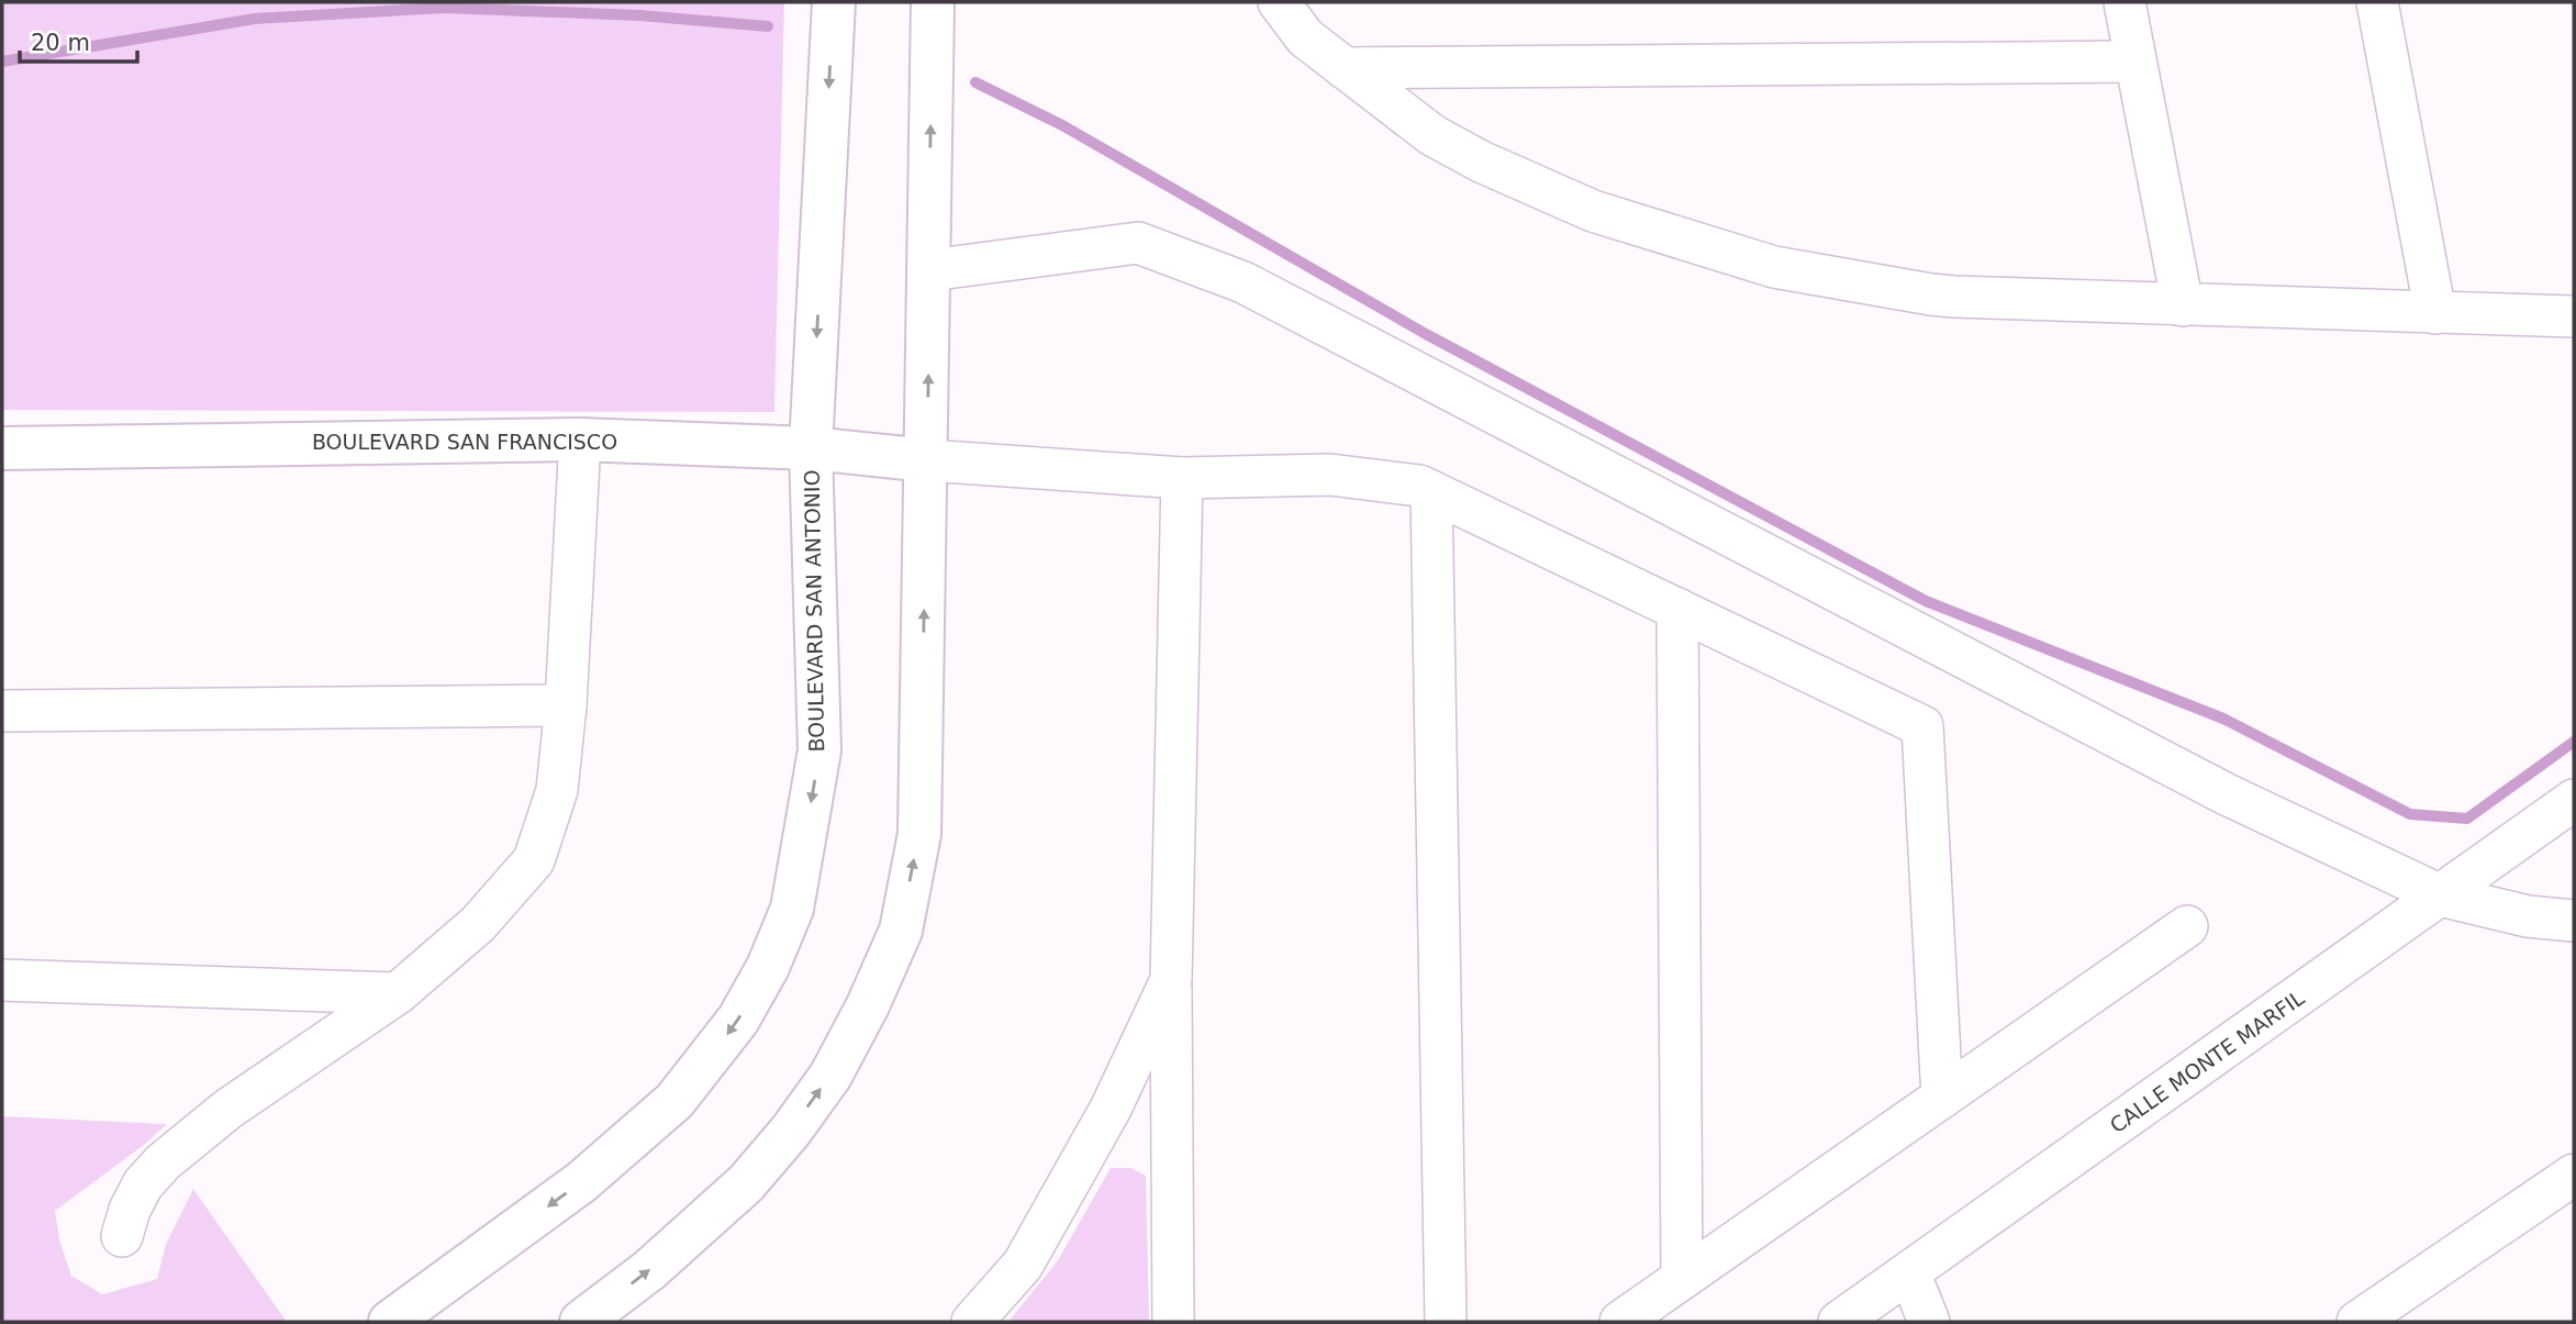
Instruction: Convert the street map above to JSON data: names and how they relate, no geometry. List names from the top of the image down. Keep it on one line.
{"streets":{"street":["BOULEVARD SAN FRANCISCO","BOULEVARD SAN ANTONIO","CALLE MONTE MARFIL"]},"crossings":[["BOULEVARD SAN FRANCISCO","BOULEVARD SAN ANTONIO"]],"scale_bar":"20 m"}
